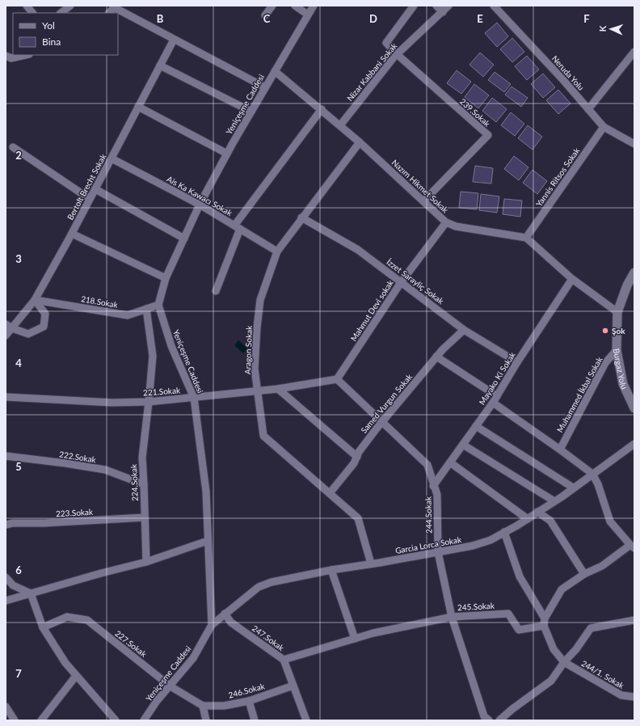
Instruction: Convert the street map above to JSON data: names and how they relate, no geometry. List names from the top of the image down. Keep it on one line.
{"streets":{"street":["Nizar Kabbani Sokak","Neruda Yolu","Yeniçeşme Caddesi","239.Sokak","Yannis Ritsos Sokak","Nazım Hikmet Sokak","Bertolt Brecht Sokak","Ais Ka Kawacı Sokak","İzzet Sarayliç Sokak","218.Sokak","Mahmut Devi sokak","Aragon Sokak","Burgaz Yolu","Mayako Ki Sokak","221.Sokak","Muhammed İkbal Sokak","Samed Vurgun Sokak","222.Sokak","224.Sokak","223.Sokak","244.Sokak","Garcia Lorca Sokak","245.Sokak","247.Sokak","227.Sokak","244/1. Sokak","246.Sokak"]},"crossings":[["Nizar Kabbani Sokak","239.Sokak"],["Nizar Kabbani Sokak","Nazım Hikmet Sokak"],["Neruda Yolu","Yannis Ritsos Sokak"],["Yeniçeşme Caddesi","Nazım Hikmet Sokak"],["Yeniçeşme Caddesi","Ais Ka Kawacı Sokak"],["Yeniçeşme Caddesi","218.Sokak"],["Yeniçeşme Caddesi","221.Sokak"],["Yeniçeşme Caddesi","Garcia Lorca Sokak"],["Yeniçeşme Caddesi","227.Sokak"],["239.Sokak","Nazım Hikmet Sokak"],["Yannis Ritsos Sokak","Nazım Hikmet Sokak"],["Nazım Hikmet Sokak","Mahmut Devi sokak"],["Nazım Hikmet Sokak","Aragon Sokak"],["Bertolt Brecht Sokak","Ais Ka Kawacı Sokak"],["Bertolt Brecht Sokak","218.Sokak"],["Ais Ka Kawacı Sokak","Aragon Sokak"],["İzzet Sarayliç Sokak","Mahmut Devi sokak"],["İzzet Sarayliç Sokak","Aragon Sokak"],["İzzet Sarayliç Sokak","Mayako Ki Sokak"],["İzzet Sarayliç Sokak","Samed Vurgun Sokak"],["218.Sokak","224.Sokak"],["Mahmut Devi sokak","221.Sokak"],["Mahmut Devi sokak","244.Sokak"],["Aragon Sokak","221.Sokak"],["Aragon Sokak","Samed Vurgun Sokak"],["Aragon Sokak","Garcia Lorca Sokak"],["Burgaz Yolu","Muhammed İkbal Sokak"],["Mayako Ki Sokak","244.Sokak"],["221.Sokak","224.Sokak"],["221.Sokak","244.Sokak"],["Samed Vurgun Sokak","244.Sokak"],["222.Sokak","224.Sokak"],["224.Sokak","223.Sokak"],["244.Sokak","Garcia Lorca Sokak"],["244.Sokak","245.Sokak"],["Garcia Lorca Sokak","247.Sokak"],["245.Sokak","247.Sokak"],["247.Sokak","246.Sokak"],["227.Sokak","246.Sokak"]],"places":["Şok"],"legend":["Yol","Bina"],"north":"left","grid":{"columns":["B","C","D","E","F"],"rows":["2","3","4","5","6","7"]}}
